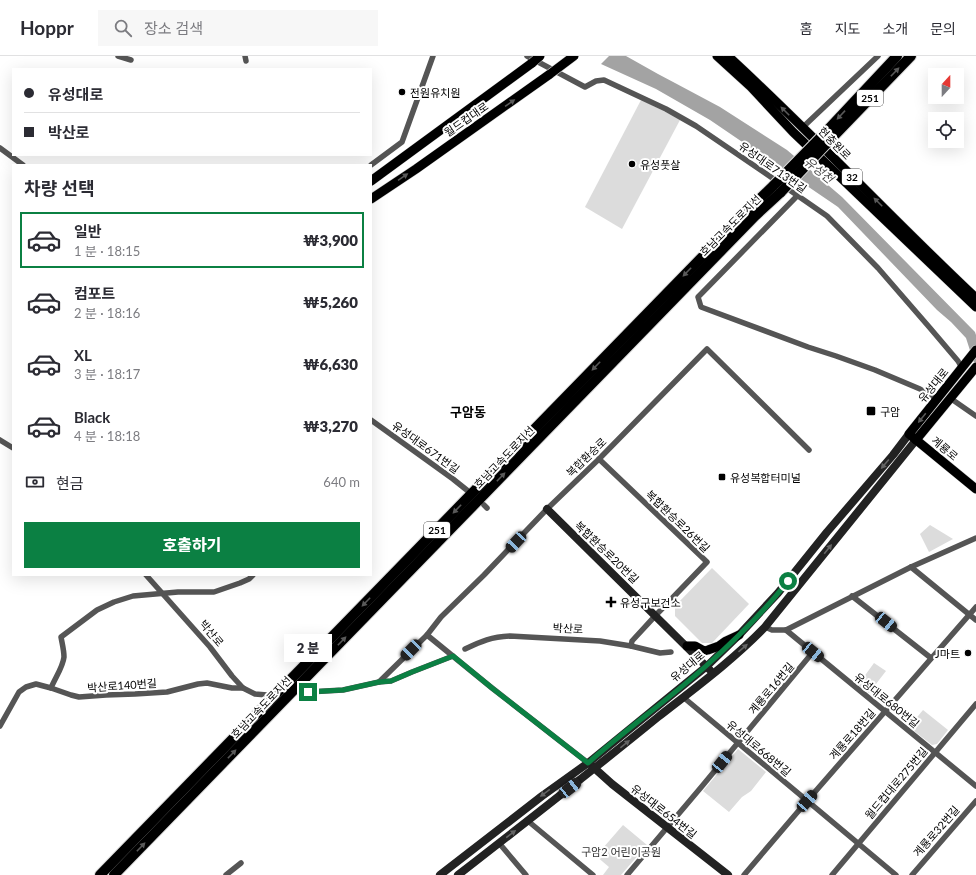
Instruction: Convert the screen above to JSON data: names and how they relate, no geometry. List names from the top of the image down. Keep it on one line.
{"streets":{"highway":["251","호남고속도로지선"],"main road":["월드컵대로","현충원로","32","유성대로","계룡로"],"street":["유성대로713번길","유성대로671번길","복합환승로","복합환승로26번길","복합환승로20번길","박산로","박산로140번길","계룡로16번길","유성대로680번길","계룡로18번길","유성대로668번길","월드컵대로275번길","유성대로654번길","계룡로32번길"]},"crossings":[["월드컵대로","유성대로713번길"],["유성대로713번길","유성대로"],["유성대로","계룡로"],["유성대로","복합환승로20번길"],["유성대로","유성대로668번길"],["유성대로","유성대로654번길"],["복합환승로","복합환승로26번길"],["복합환승로","복합환승로20번길"],["복합환승로26번길","복합환승로20번길"],["박산로","박산로140번길"],["계룡로16번길","유성대로680번길"],["계룡로16번길","유성대로668번길"],["계룡로16번길","유성대로654번길"],["유성대로680번길","계룡로18번길"],["유성대로680번길","월드컵대로275번길"],["계룡로18번길","유성대로668번길"],["유성대로668번길","월드컵대로275번길"]],"districts":["구암동"],"water":["유성천"],"parks":["구암2 어린이공원"],"places":{"other":["전원유치원","유성풋살","J마트"],"transit":["구암","유성복합터미널"],"health":["유성구보건소"]},"north":"top","page":{"header":"Hoppr","search":"장소 검색","nav":["홈","지도","소개","문의"],"banner":["유성대로","박산로"],"heading":"차량 선택","list":[{"name":"일반","note":"1 분 · 18:15","value":"₩3,900"},{"name":"컴포트","note":"2 분 · 18:16","value":"₩5,260"},{"name":"XL","note":"3 분 · 18:17","value":"₩6,630"},{"name":"Black","note":"4 분 · 18:18","value":"₩3,270"}],"pay":["현금","640 m"],"buttons":"호출하기","bubble":"2 분"}}
